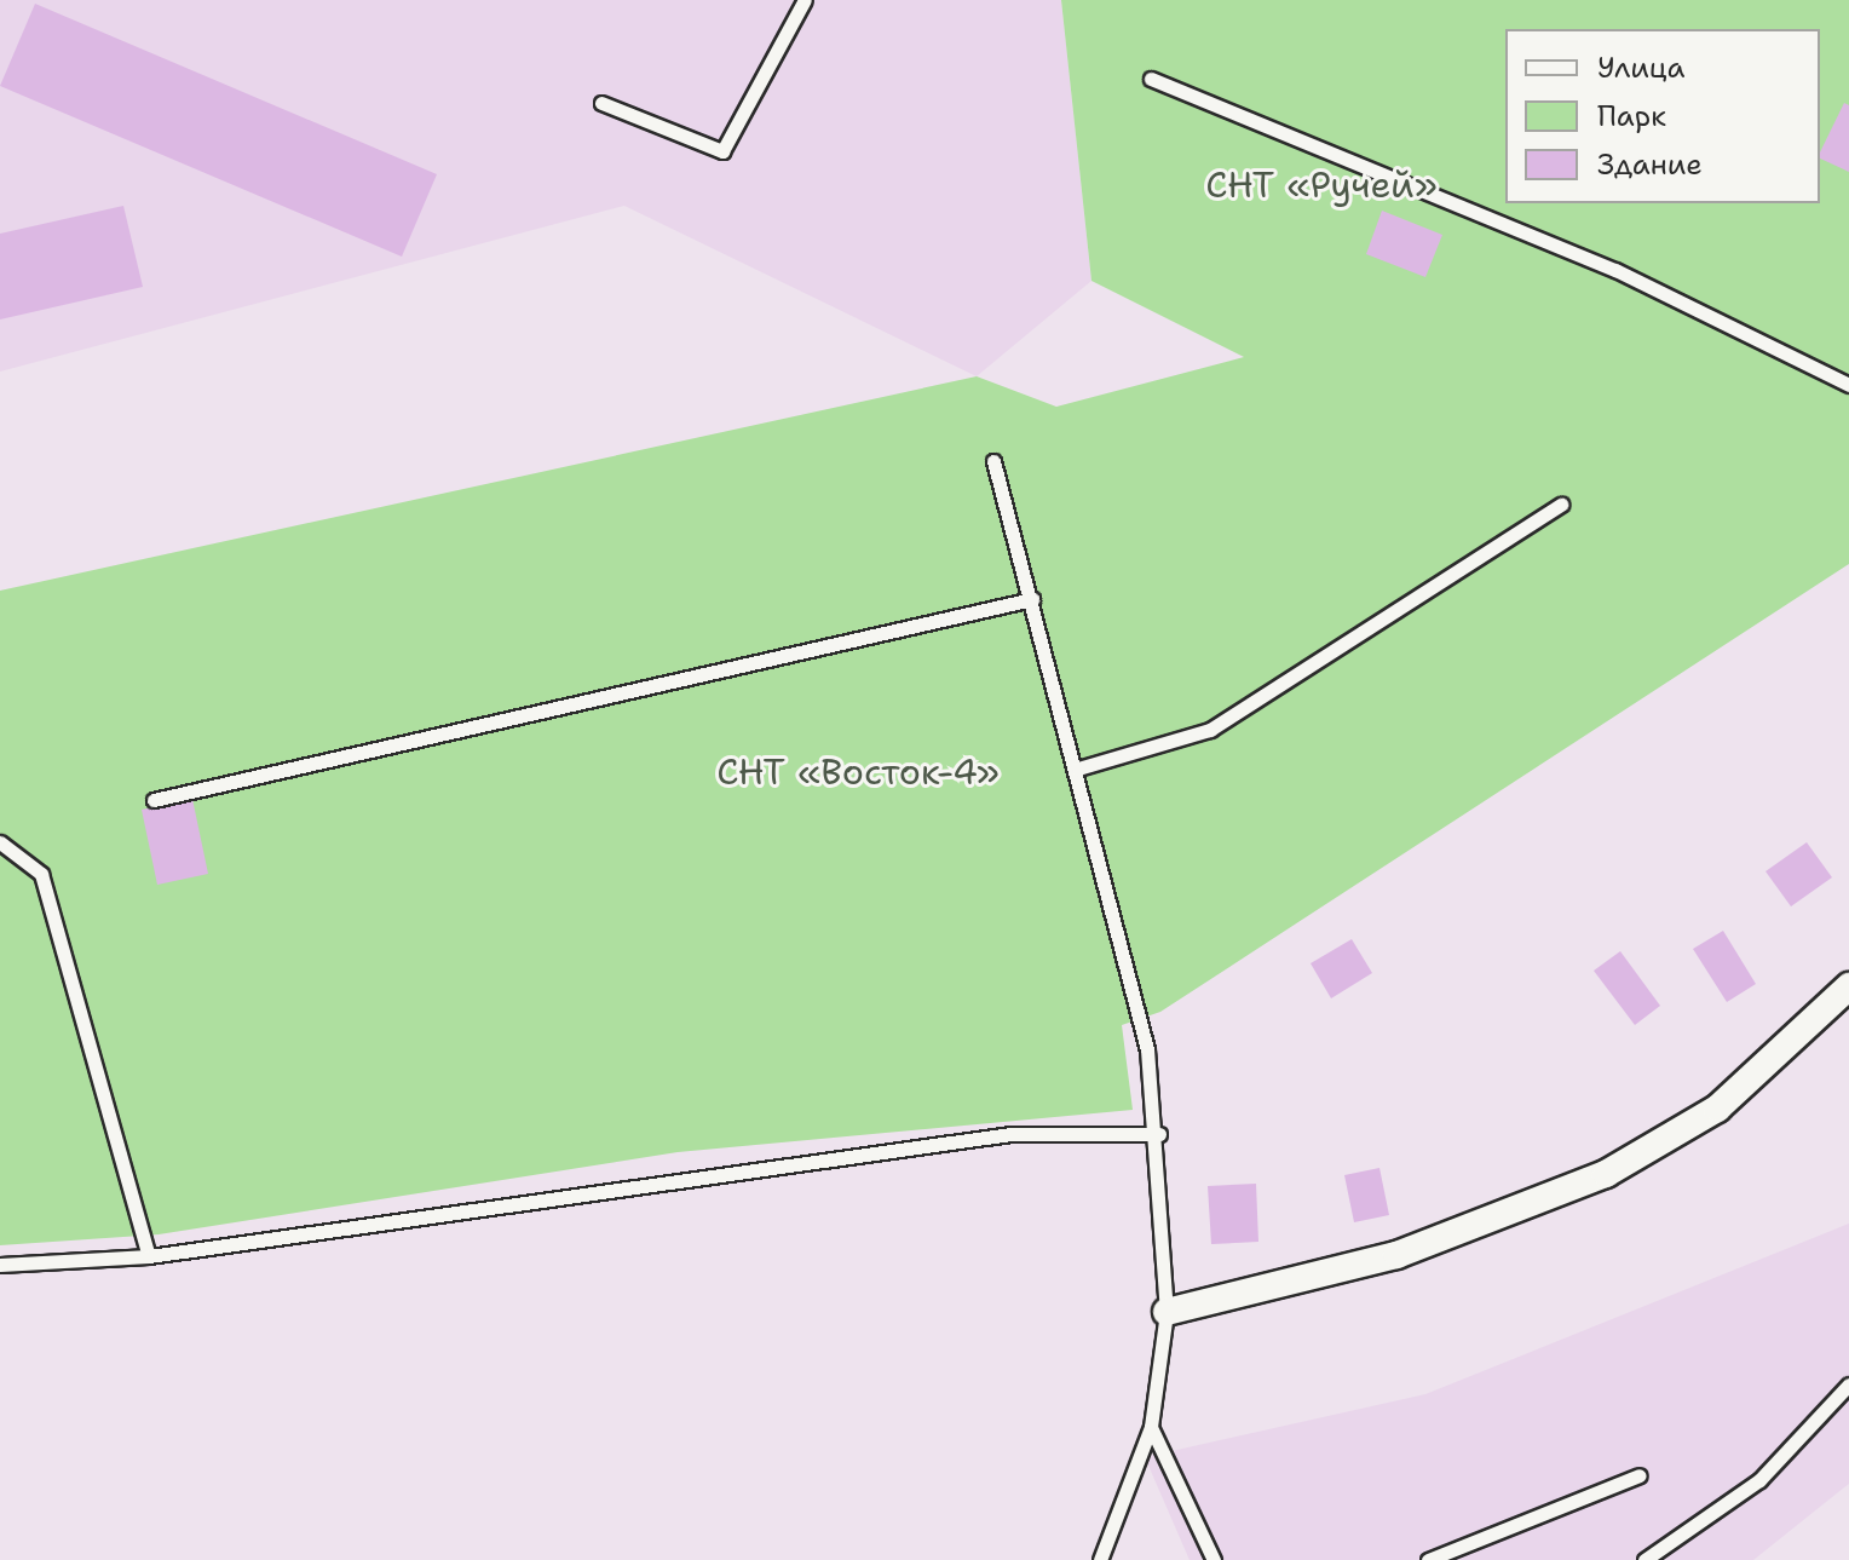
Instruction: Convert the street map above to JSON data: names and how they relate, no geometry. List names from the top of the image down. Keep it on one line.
{"parks":["СНТ «Ручей»","СНТ «Восток-4»"],"legend":["Улица","Парк","Здание"]}
